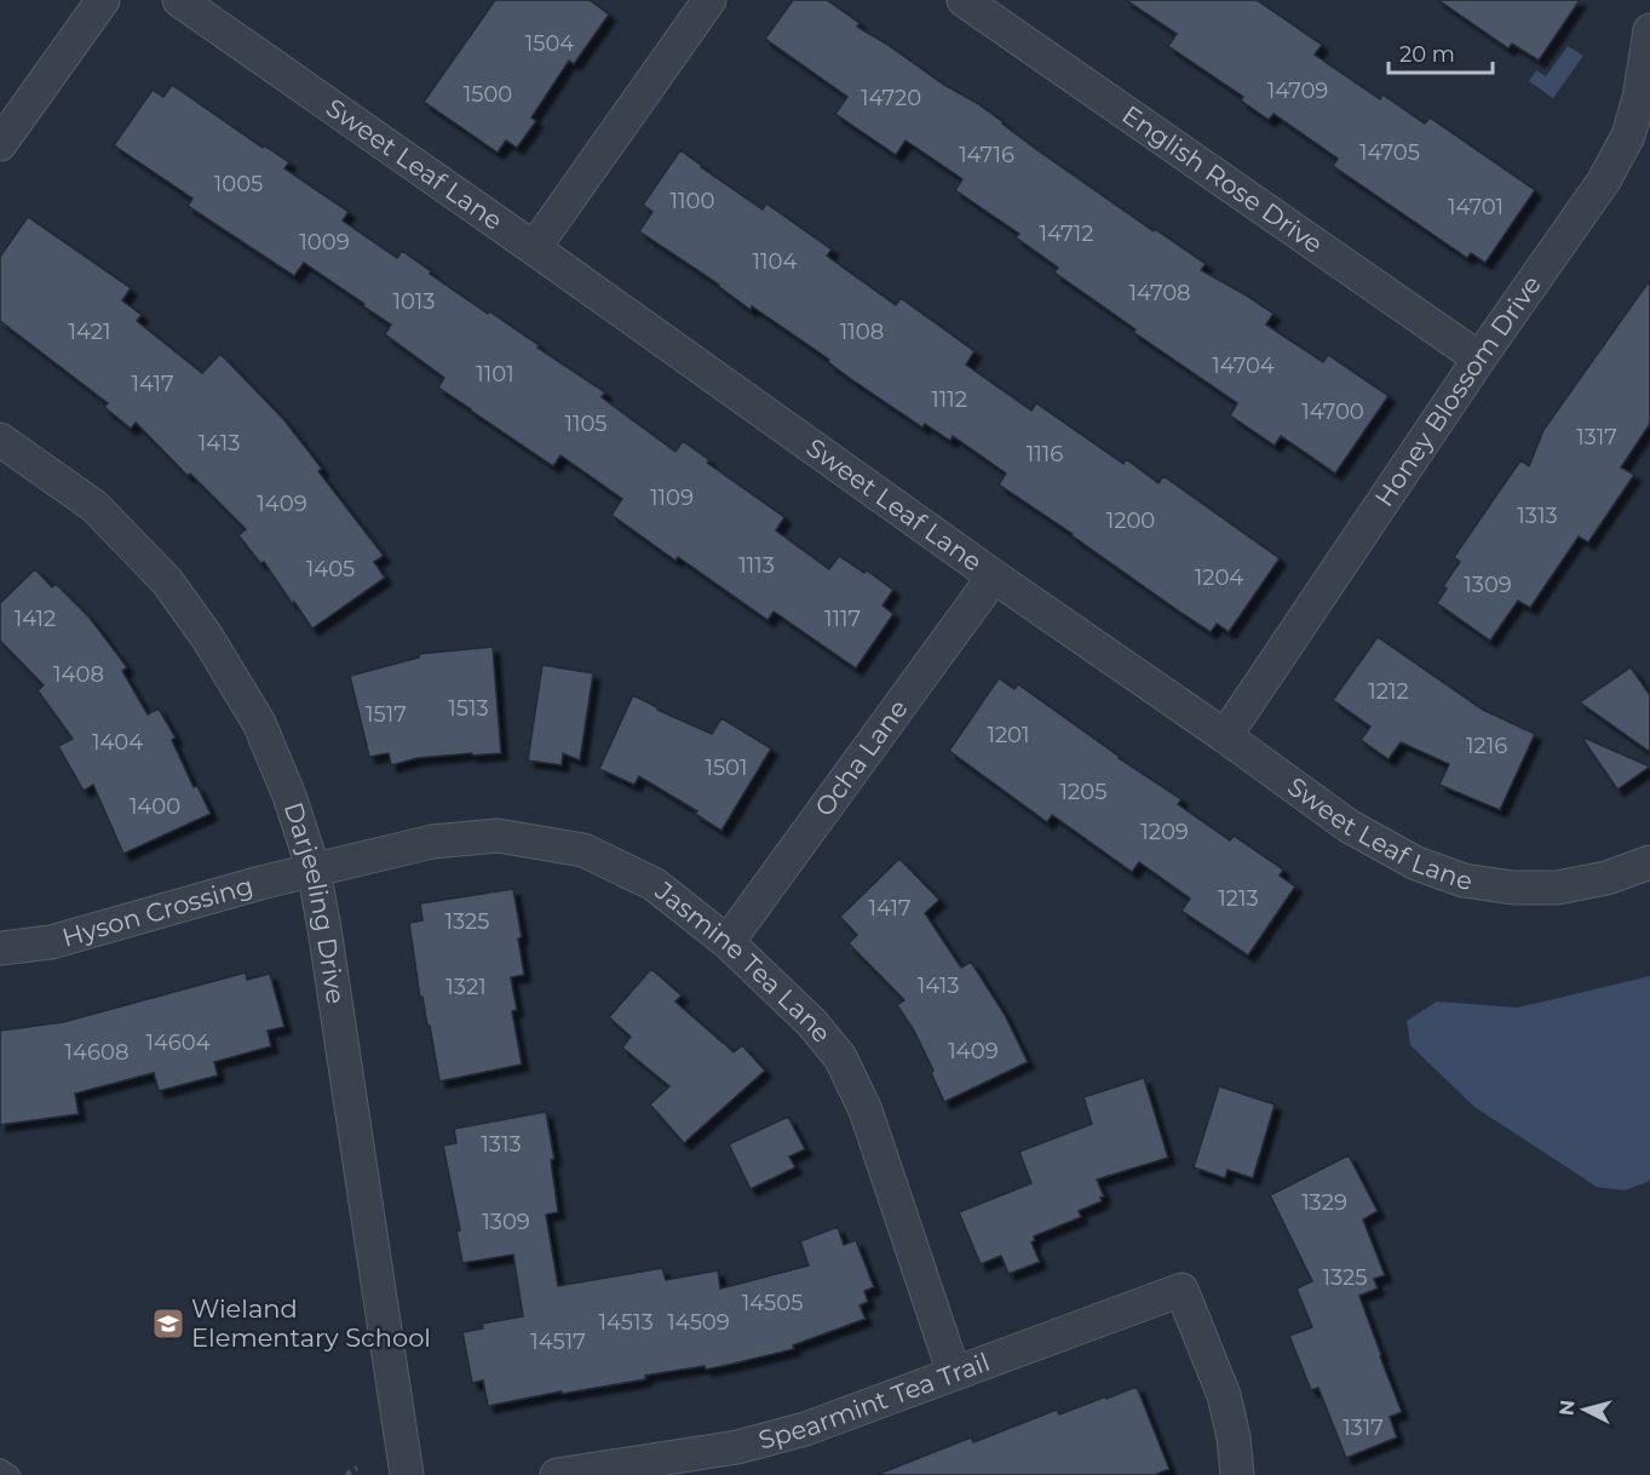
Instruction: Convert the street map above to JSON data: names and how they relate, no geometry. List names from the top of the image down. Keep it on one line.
{"streets":{"street":["Sweet Leaf Lane","English Rose Drive","Honey Blossom Drive","Ocha Lane","Darjeeling Drive","Hyson Crossing","Jasmine Tea Lane","Spearmint Tea Trail"]},"crossings":[["Sweet Leaf Lane","Honey Blossom Drive"],["Sweet Leaf Lane","Ocha Lane"],["English Rose Drive","Honey Blossom Drive"],["Ocha Lane","Jasmine Tea Lane"],["Darjeeling Drive","Hyson Crossing"],["Darjeeling Drive","Jasmine Tea Lane"],["Hyson Crossing","Jasmine Tea Lane"],["Jasmine Tea Lane","Spearmint Tea Trail"]],"places":{"school or university":["Wieland Elementary School"]},"house_numbers":["1504","14709","1500","14720","14705","14716","1005","1100","14701","14712","1009","1104","14708","1013","1421","1108","14704","1101","1417","1112","14700","1105","1317","1413","1116","1109","1409","1313","1200","1113","1405","1204","1309","1412","1117","1408","1212","1513","1517","1201","1404","1216","1501","1205","1400","1209","1213","1417","1325","1413","1321","14604","1409","14608","1313","1329","1309","1325","14505","14513","14509","14517","1317"],"scale_bar":"20 m","north":"left"}
